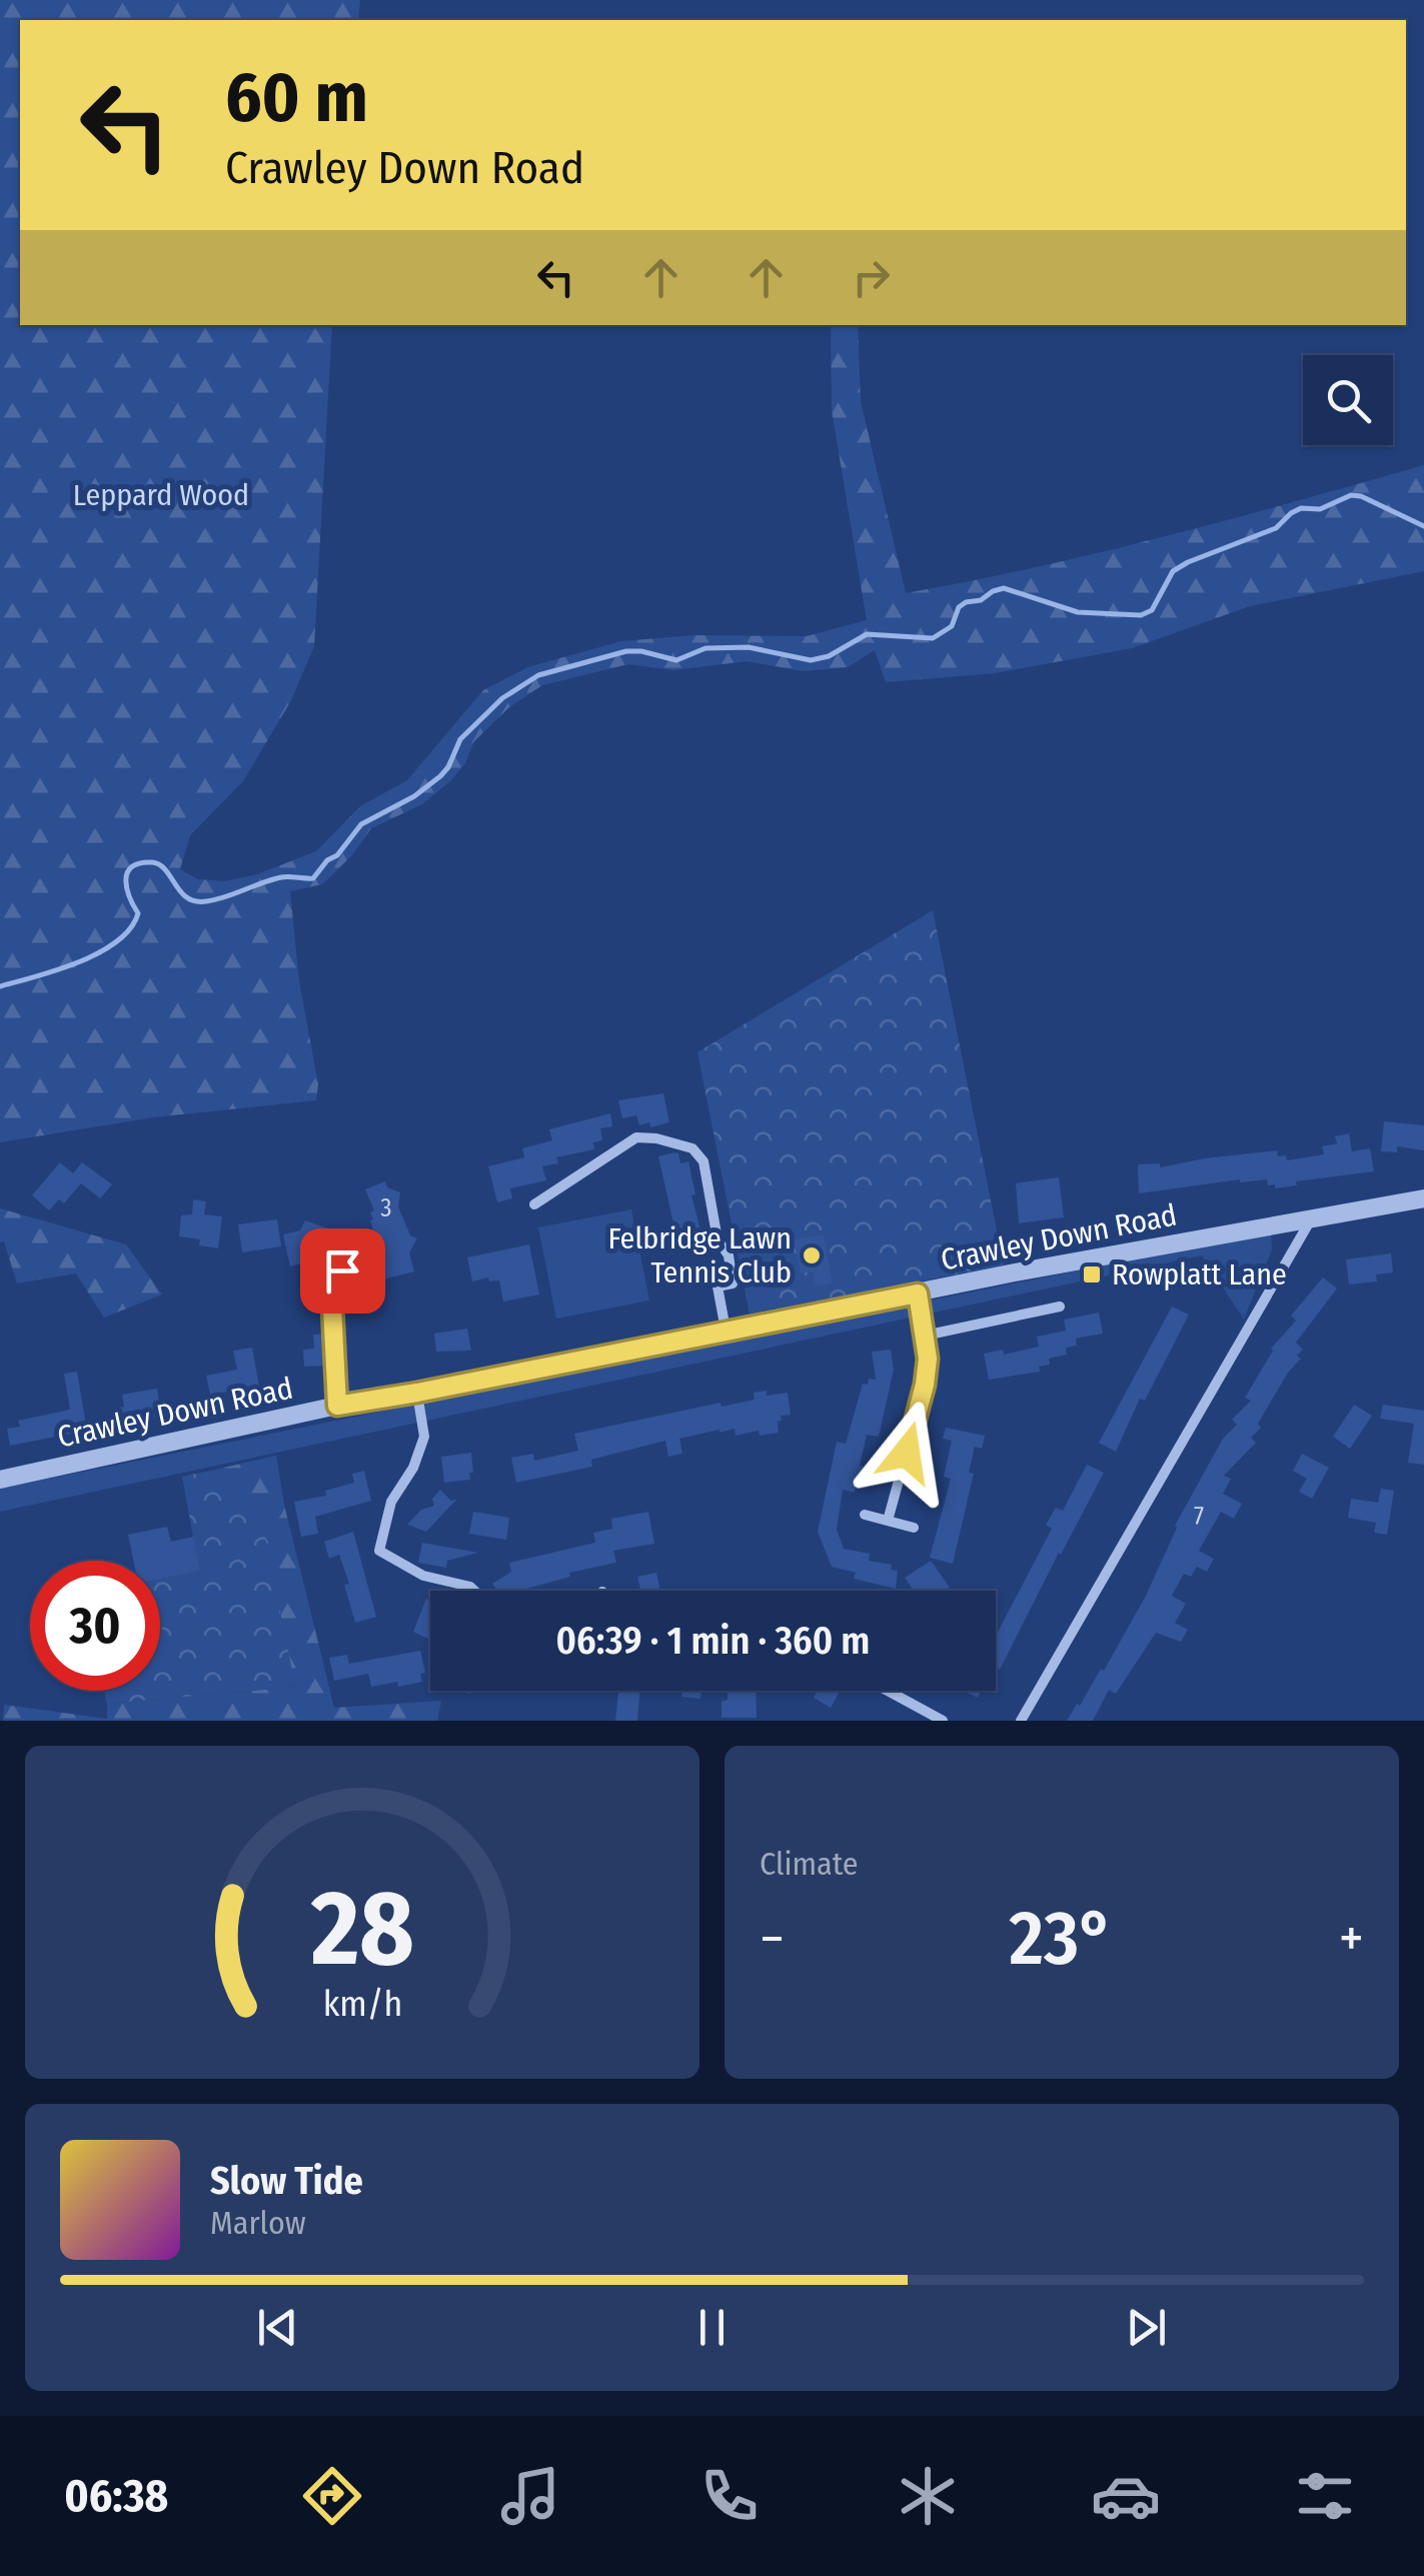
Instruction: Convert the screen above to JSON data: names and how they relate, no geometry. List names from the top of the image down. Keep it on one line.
{"streets":{"street":["Crawley Down Road"]},"parks":["Leppard Wood"],"places":{"other":["Felbridge Lawn Tennis Club"],"transit":["Rowplatt Lane"]},"house_numbers":["3","7"],"page":{"turn":["60 m","Crawley Down Road"],"limit":"30","trip":"06:39 · 1 min · 360 m","tile":"Climate","heat":["−","23°","+"],"song":["Slow Tide","Marlow"],"tabs":"06:38","gauge":["28","km/h"]}}
